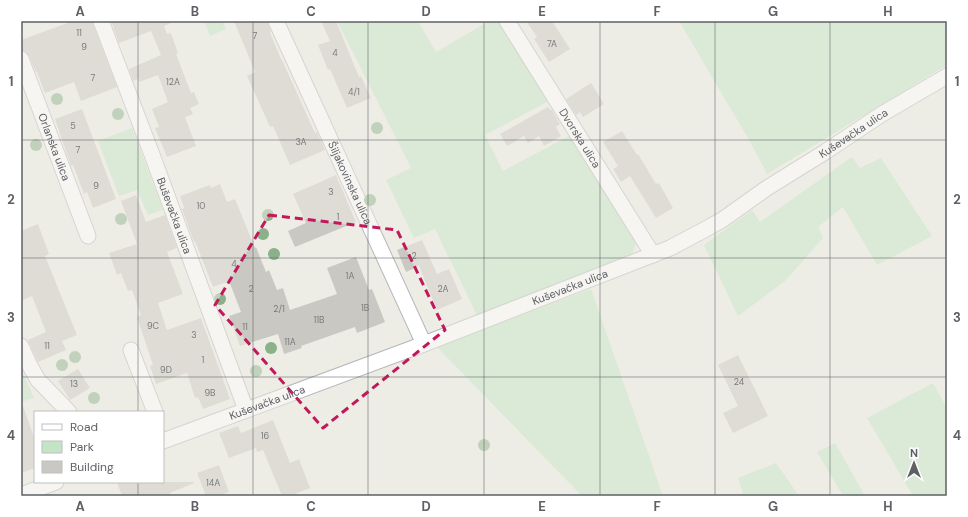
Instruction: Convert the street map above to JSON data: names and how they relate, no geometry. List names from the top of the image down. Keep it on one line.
{"streets":{"street":["Kuševačka ulica","Dvorska ulica","Orlanska ulica","Šiljakovinska ulica","Buševačka ulica"]},"crossings":[["Kuševačka ulica","Dvorska ulica"],["Kuševačka ulica","Šiljakovinska ulica"],["Kuševačka ulica","Buševačka ulica"]],"house_numbers":["11","7","7A","9","4","7","12A","4/1","5","3A","7","9","3","10","1","2","4","1A","2","2A","1B","2/1","11B","9C","11","3","11A","11","1","9D","24","13","9B","16","14A"],"legend":["Road","Park","Building"],"north":"top","grid":{"columns":["A","B","C","D","E","F","G","H"],"rows":["1","2","3","4"]}}
